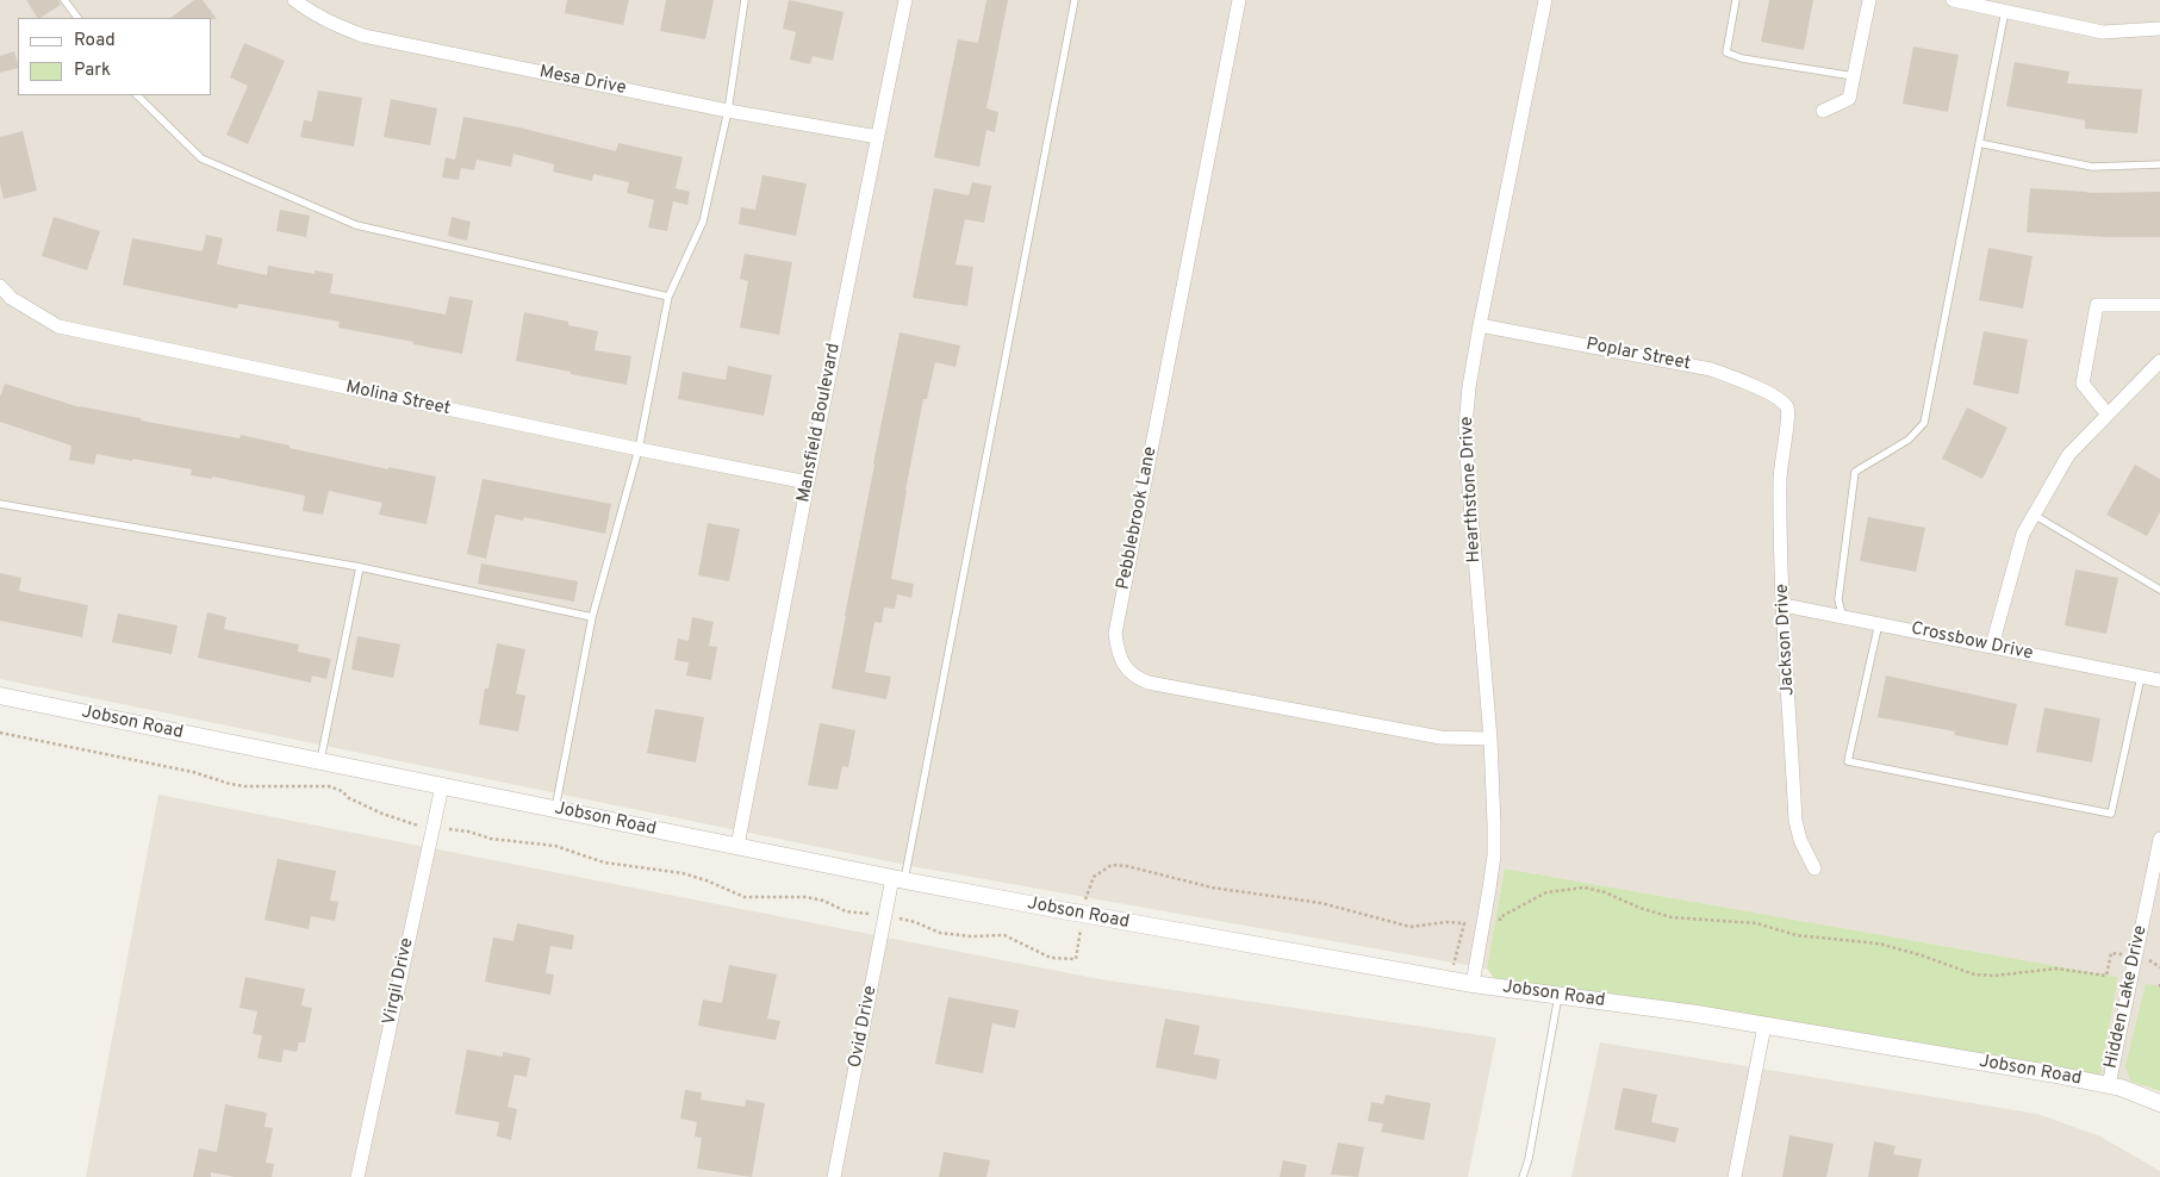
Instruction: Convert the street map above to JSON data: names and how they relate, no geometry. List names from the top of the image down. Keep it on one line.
{"streets":{"street":["Mesa Drive","Poplar Street","Molina Street","Mansfield Boulevard","Hearthstone Drive","Pebblebrook Lane","Jackson Drive","Crossbow Drive","Jobson Road","Virgil Drive","Hidden Lake Drive","Ovid Drive"]},"crossings":[["Mesa Drive","Mansfield Boulevard"],["Poplar Street","Hearthstone Drive"],["Poplar Street","Jackson Drive"],["Molina Street","Mansfield Boulevard"],["Mansfield Boulevard","Jobson Road"],["Hearthstone Drive","Pebblebrook Lane"],["Hearthstone Drive","Jobson Road"],["Jackson Drive","Crossbow Drive"],["Jobson Road","Virgil Drive"],["Jobson Road","Hidden Lake Drive"],["Jobson Road","Ovid Drive"]],"legend":["Road","Park"]}
